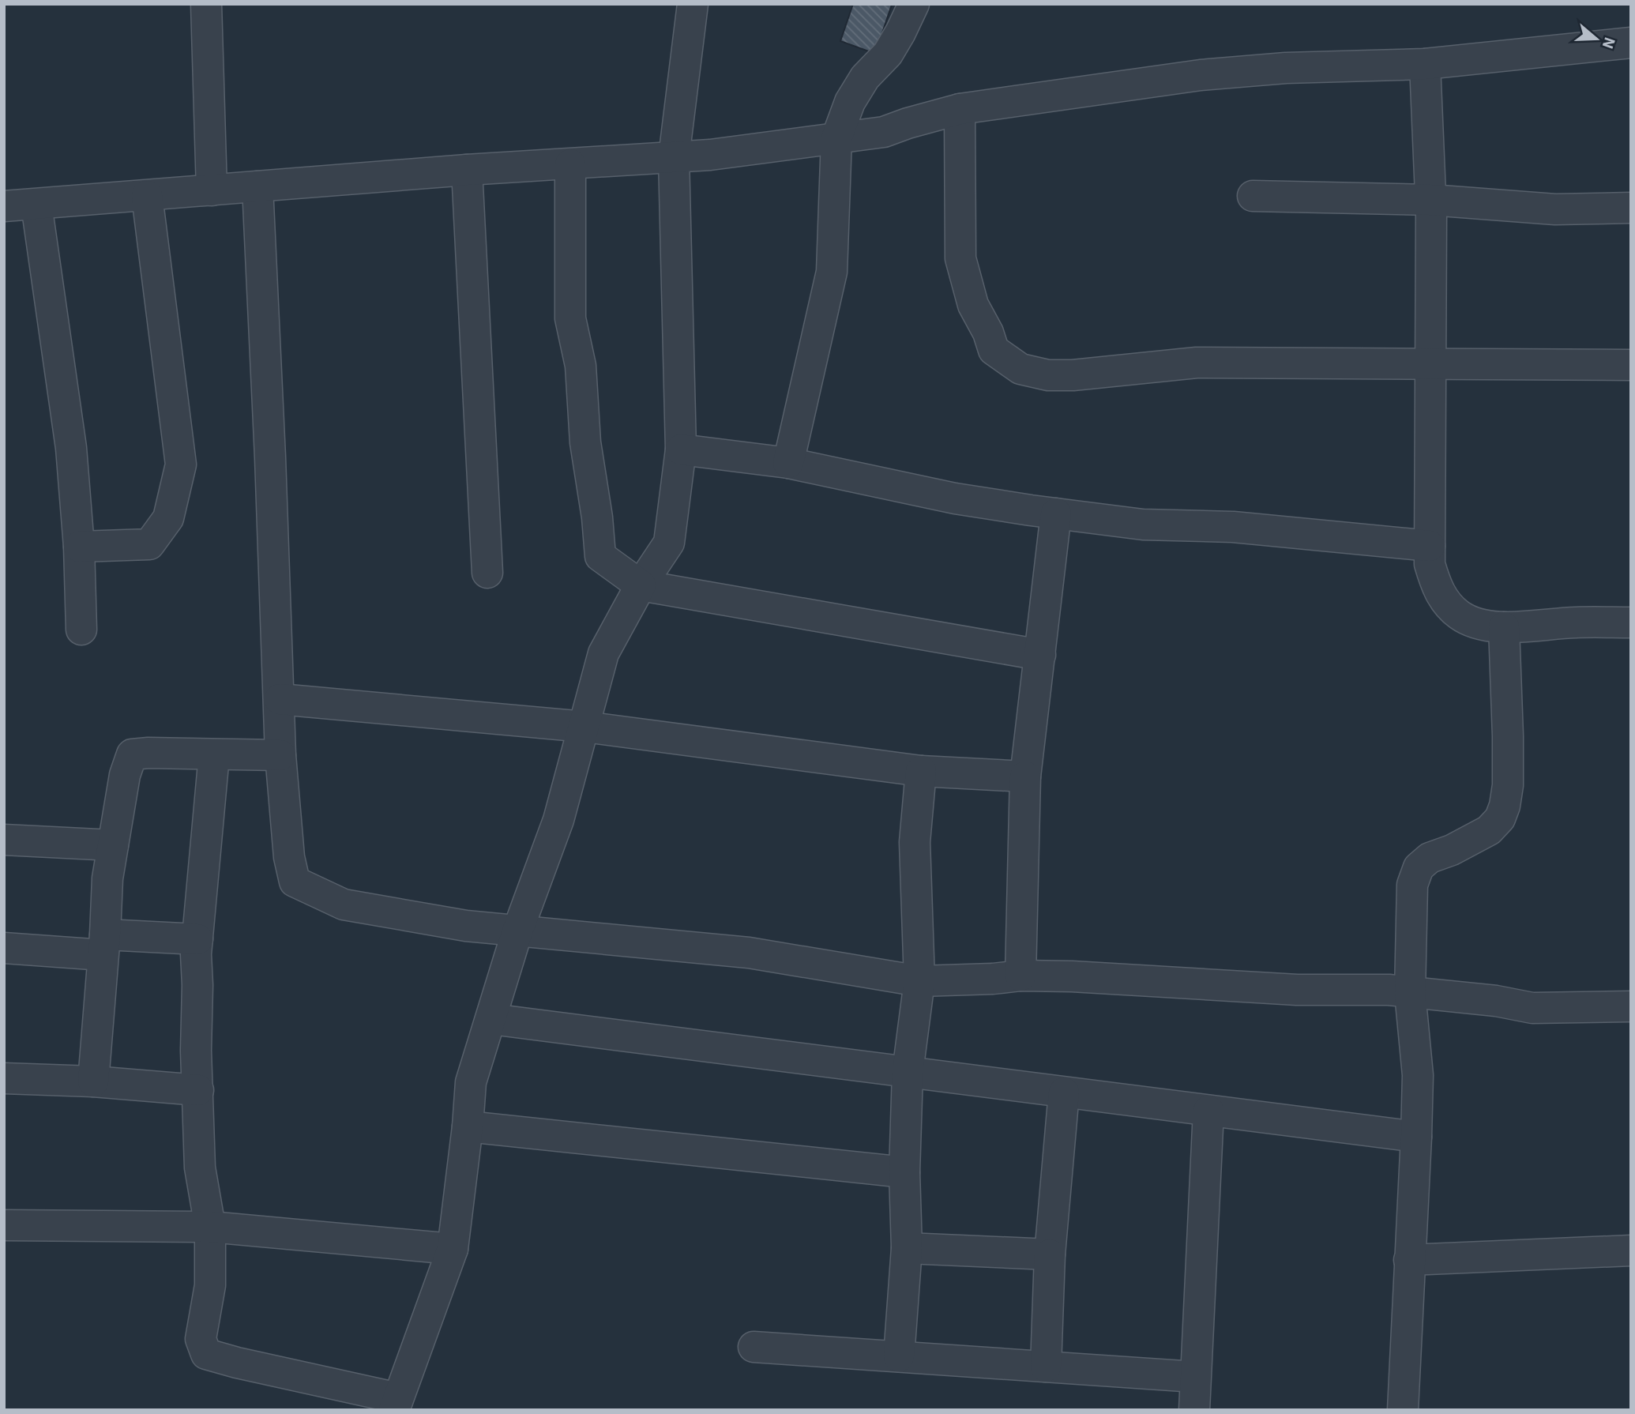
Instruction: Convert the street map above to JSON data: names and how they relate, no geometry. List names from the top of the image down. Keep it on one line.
{"north":"right"}
